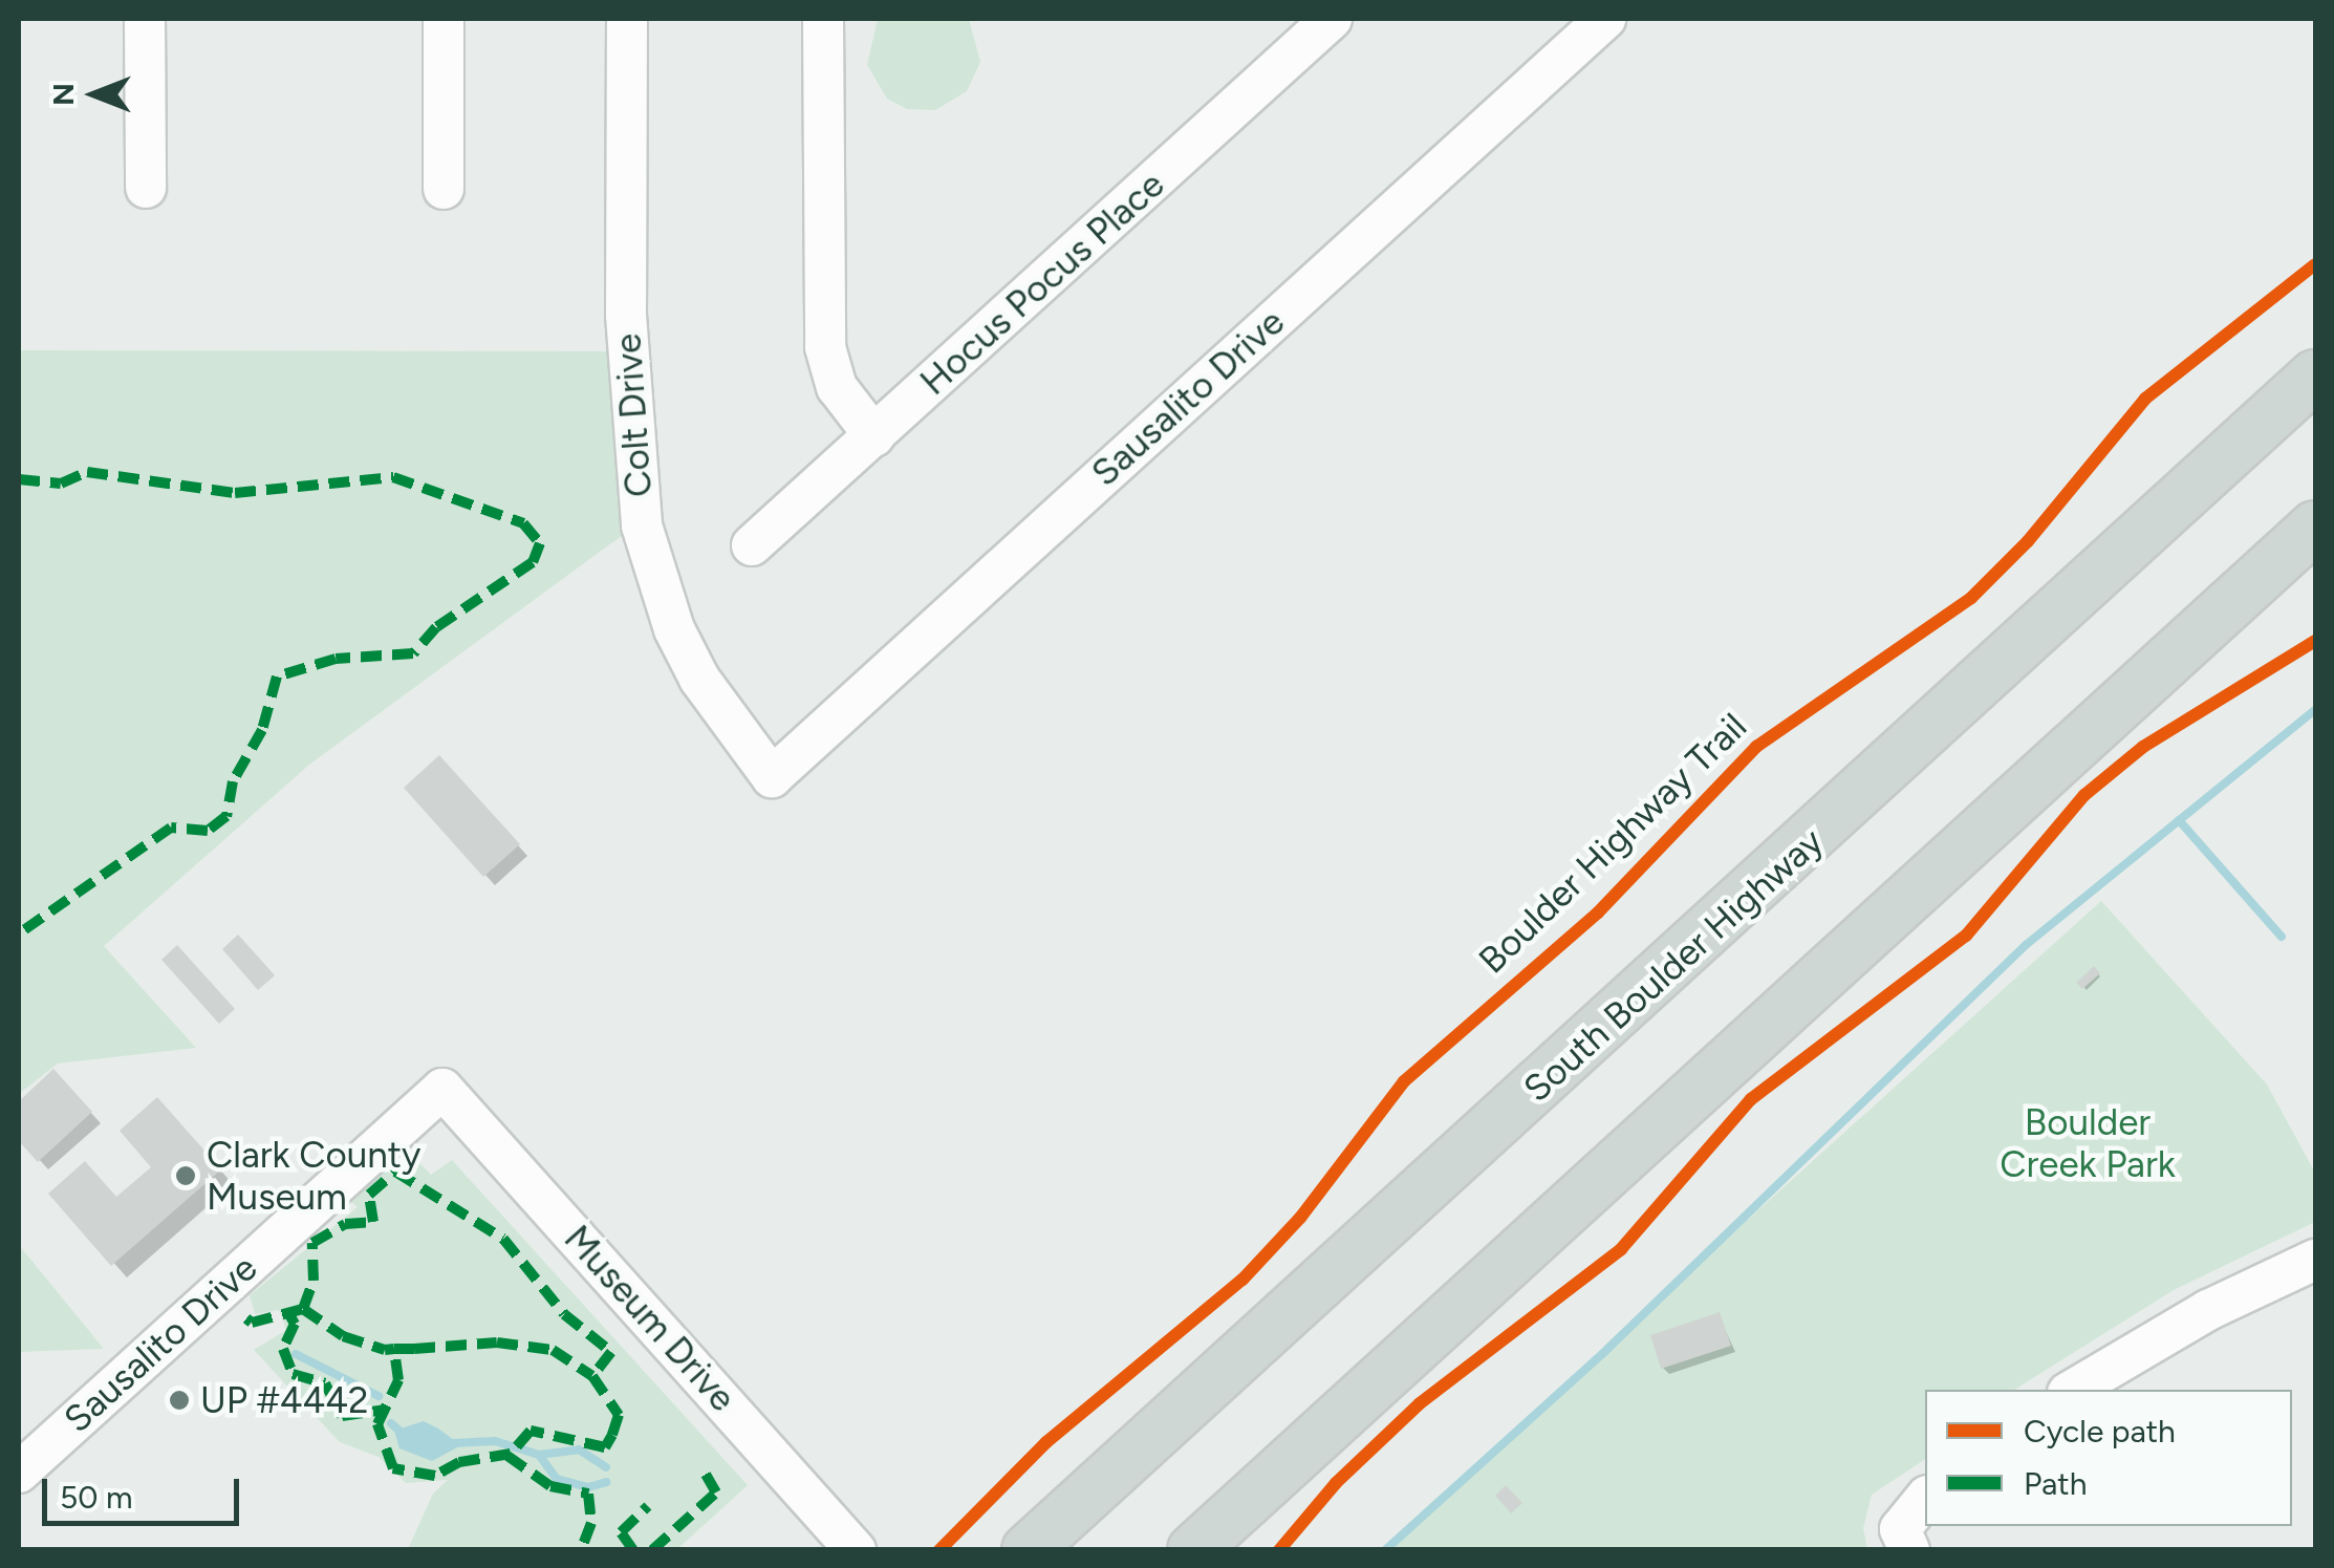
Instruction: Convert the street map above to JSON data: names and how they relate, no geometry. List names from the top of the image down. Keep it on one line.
{"streets":{"main road":["South Boulder Highway"],"street":["Hocus Pocus Place","Sausalito Drive","Colt Drive","Museum Drive"],"cycle path":["Boulder Highway Trail"]},"crossings":[["Sausalito Drive","Colt Drive"],["Sausalito Drive","Museum Drive"]],"parks":["Boulder Creek Park"],"places":["Clark County Museum","UP #4442"],"legend":["Cycle path","Path"],"scale_bar":"50 m","north":"left"}
